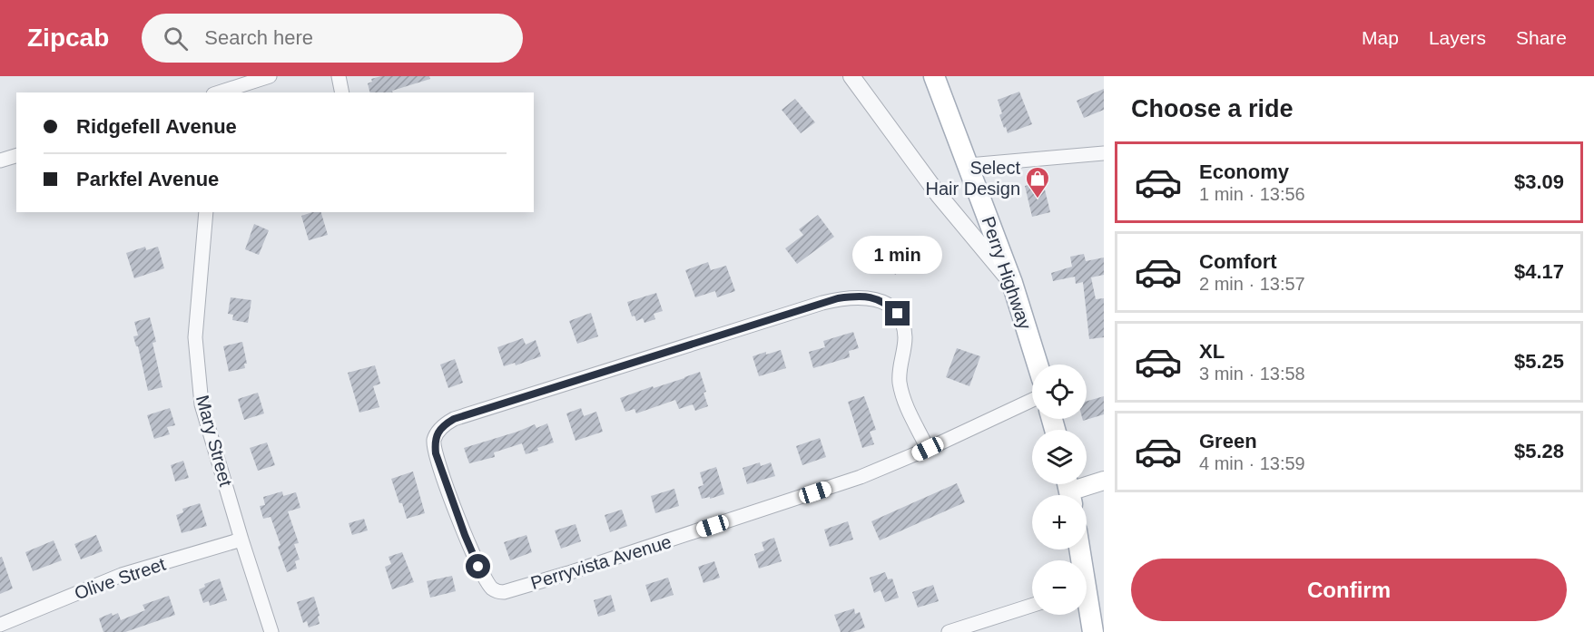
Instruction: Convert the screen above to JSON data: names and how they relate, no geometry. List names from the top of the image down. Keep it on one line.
{"streets":{"main road":["Perry Highway"],"street":["Mary Street","Perryvista Avenue","Olive Street"]},"crossings":[["Mary Street","Olive Street"]],"places":{"shop":["Select Hair Design"]},"page":{"header":"Zipcab","search":"Search here","nav":["Map","Layers","Share"],"heading":"Choose a ride","banner":["Ridgefell Avenue","Parkfel Avenue"],"list":[{"name":"Economy","note":"1 min · 13:56","value":"$3.09"},{"name":"Comfort","note":"2 min · 13:57","value":"$4.17"},{"name":"XL","note":"3 min · 13:58","value":"$5.25"},{"name":"Green","note":"4 min · 13:59","value":"$5.28"}],"bubble":"1 min","map_buttons":["+","−"],"buttons":"Confirm"}}
